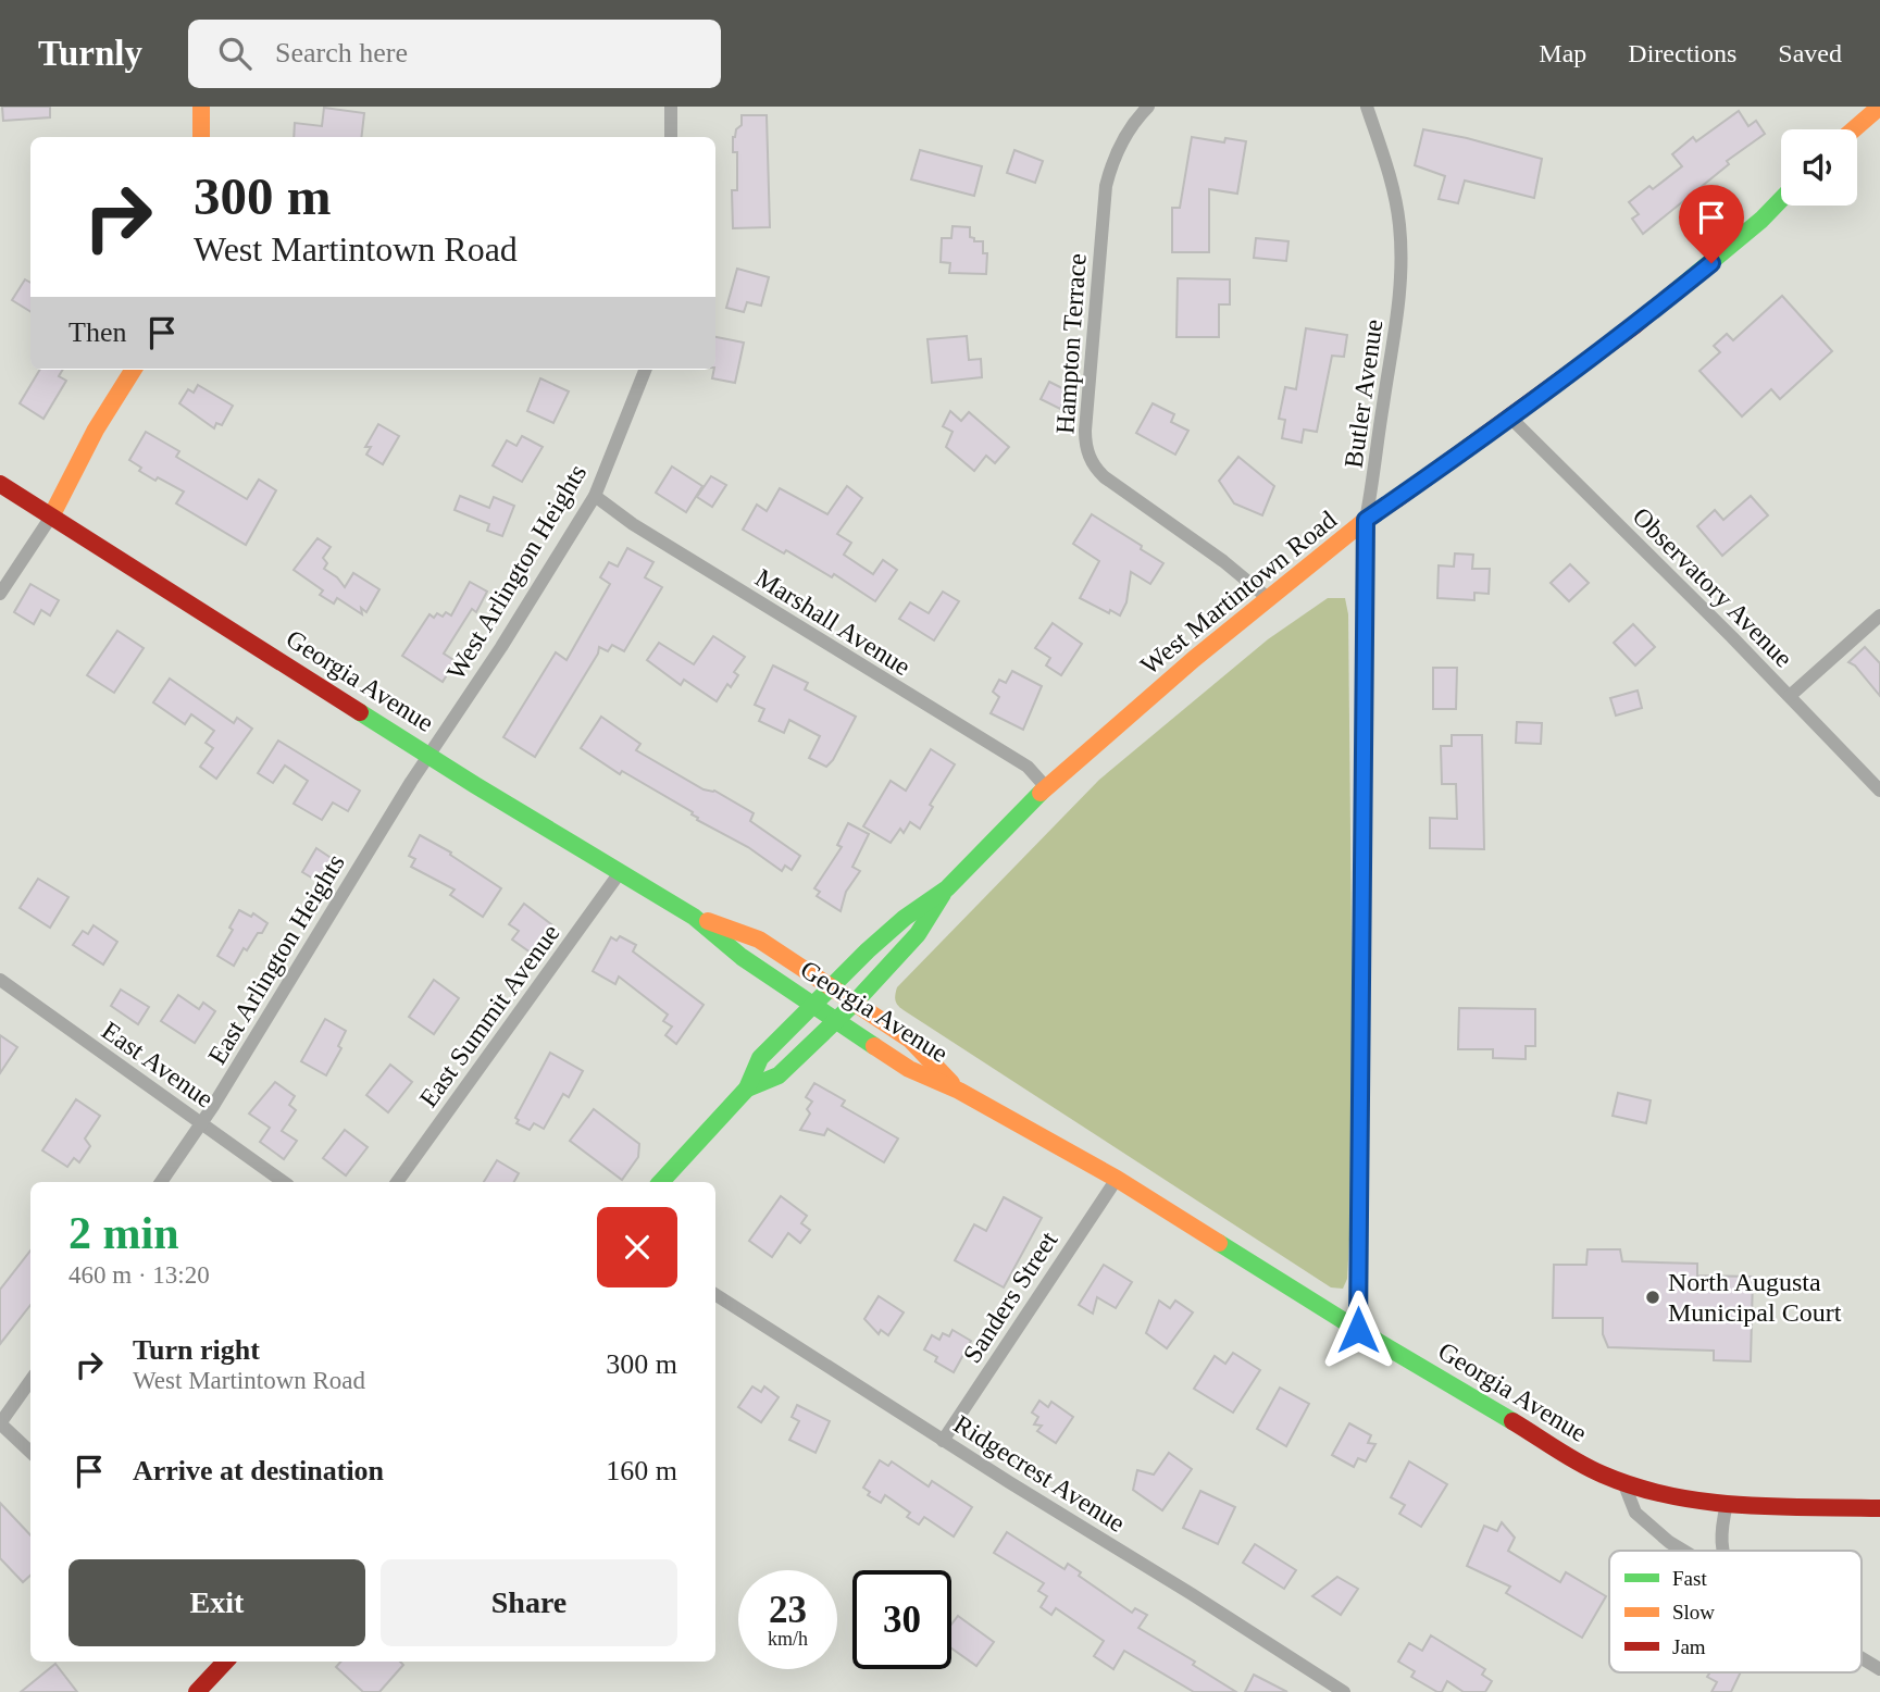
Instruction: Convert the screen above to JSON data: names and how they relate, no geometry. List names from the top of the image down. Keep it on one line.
{"streets":{"main road":["West Martintown Road","Georgia Avenue"],"street":["Hampton Terrace","Butler Avenue","West Arlington Heights","Observatory Avenue","Marshall Avenue","East Arlington Heights","East Summit Avenue","East Avenue","Sanders Street","Ridgecrest Avenue"]},"crossings":[["Hampton Terrace","West Martintown Road"],["Butler Avenue","West Martintown Road"],["Butler Avenue","Georgia Avenue"],["West Arlington Heights","Marshall Avenue"],["West Arlington Heights","Georgia Avenue"],["West Arlington Heights","East Arlington Heights"],["Observatory Avenue","West Martintown Road"],["West Martintown Road","Marshall Avenue"],["West Martintown Road","Georgia Avenue"],["Georgia Avenue","East Arlington Heights"],["Georgia Avenue","East Summit Avenue"],["Georgia Avenue","Sanders Street"],["East Arlington Heights","East Avenue"],["Sanders Street","Ridgecrest Avenue"]],"places":["North Augusta Municipal Court"],"legend":["Fast","Slow","Jam"],"page":{"header":"Turnly","search":"Search here","nav":["Map","Directions","Saved"],"turn":["300 m","West Martintown Road"],"then":"Then","heading":["2 min","460 m · 13:20"],"list":[{"name":"Turn right","note":"West Martintown Road","value":"300 m"},{"name":"Arrive at destination","value":"160 m"}],"buttons":["Exit","Share"],"speed":"23 km/h","limit":"30"}}
